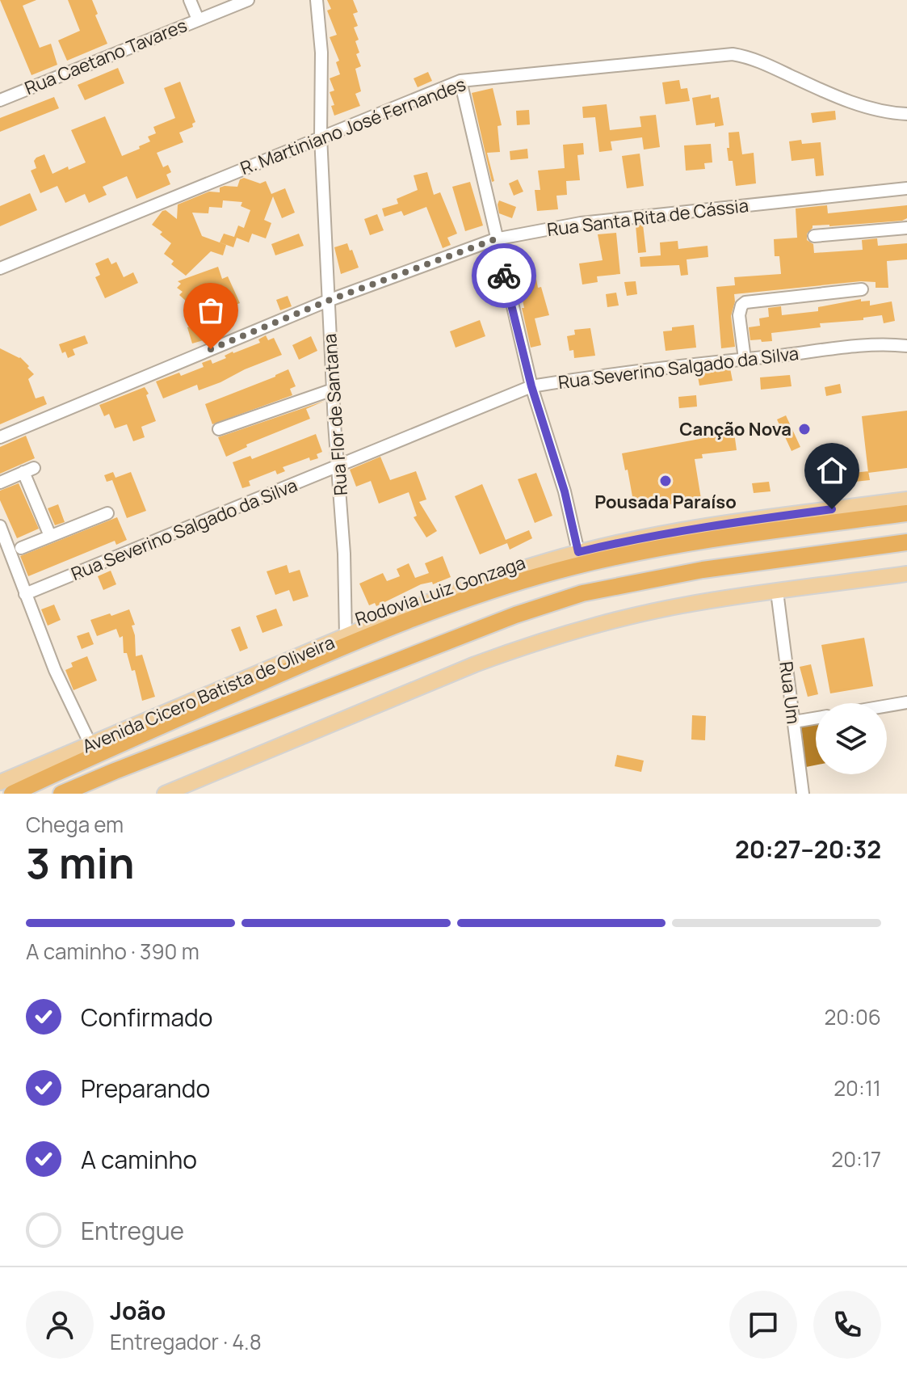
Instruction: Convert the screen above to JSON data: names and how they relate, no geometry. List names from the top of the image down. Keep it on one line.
{"streets":{"highway":["Rodovia Luiz Gonzaga"],"main road":["Avenida Cicero Batista de Oliveira"],"street":["Rua Caetano Tavares","R. Martiniano José Fernandes","Rua Santa Rita de Cássia","Rua Severino Salgado da Silva","Rua Flor de Santana","Rua Um"]},"crossings":[["R. Martiniano José Fernandes","Rua Flor de Santana"],["Rua Santa Rita de Cássia","Rua Flor de Santana"],["Rua Severino Salgado da Silva","Rua Flor de Santana"],["Rua Flor de Santana","Avenida Cicero Batista de Oliveira"]],"places":["Canção Nova","Pousada Paraíso"],"page":{"heading":["3 min","Chega em","20:27–20:32"],"panel":["João","Entregador · 4.8"],"bar":"A caminho · 390 m","list":[["Confirmado","20:06"],["Preparando","20:11"],["A caminho","20:17"],"Entregue"]}}
